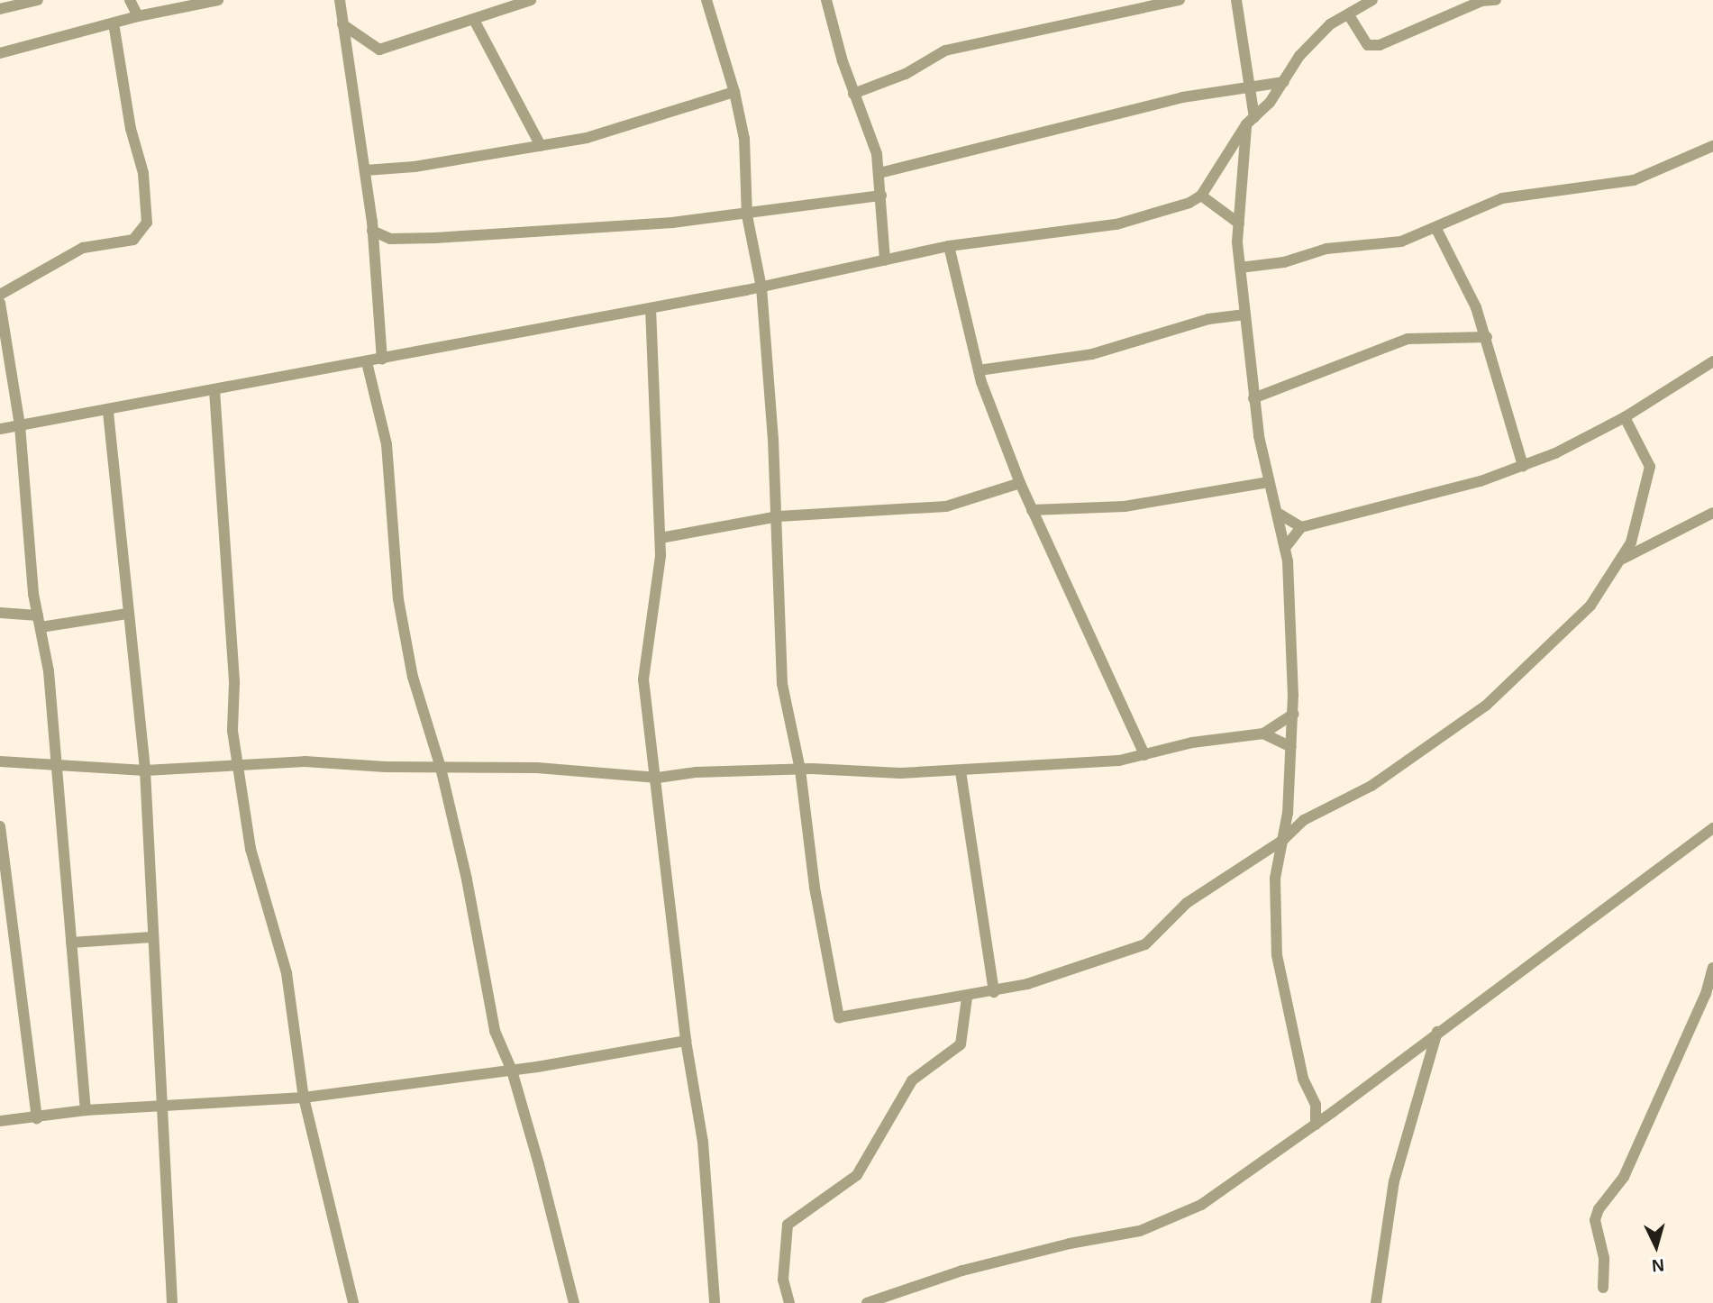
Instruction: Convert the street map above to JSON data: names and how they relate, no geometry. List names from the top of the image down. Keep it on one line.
{"north":"bottom"}
